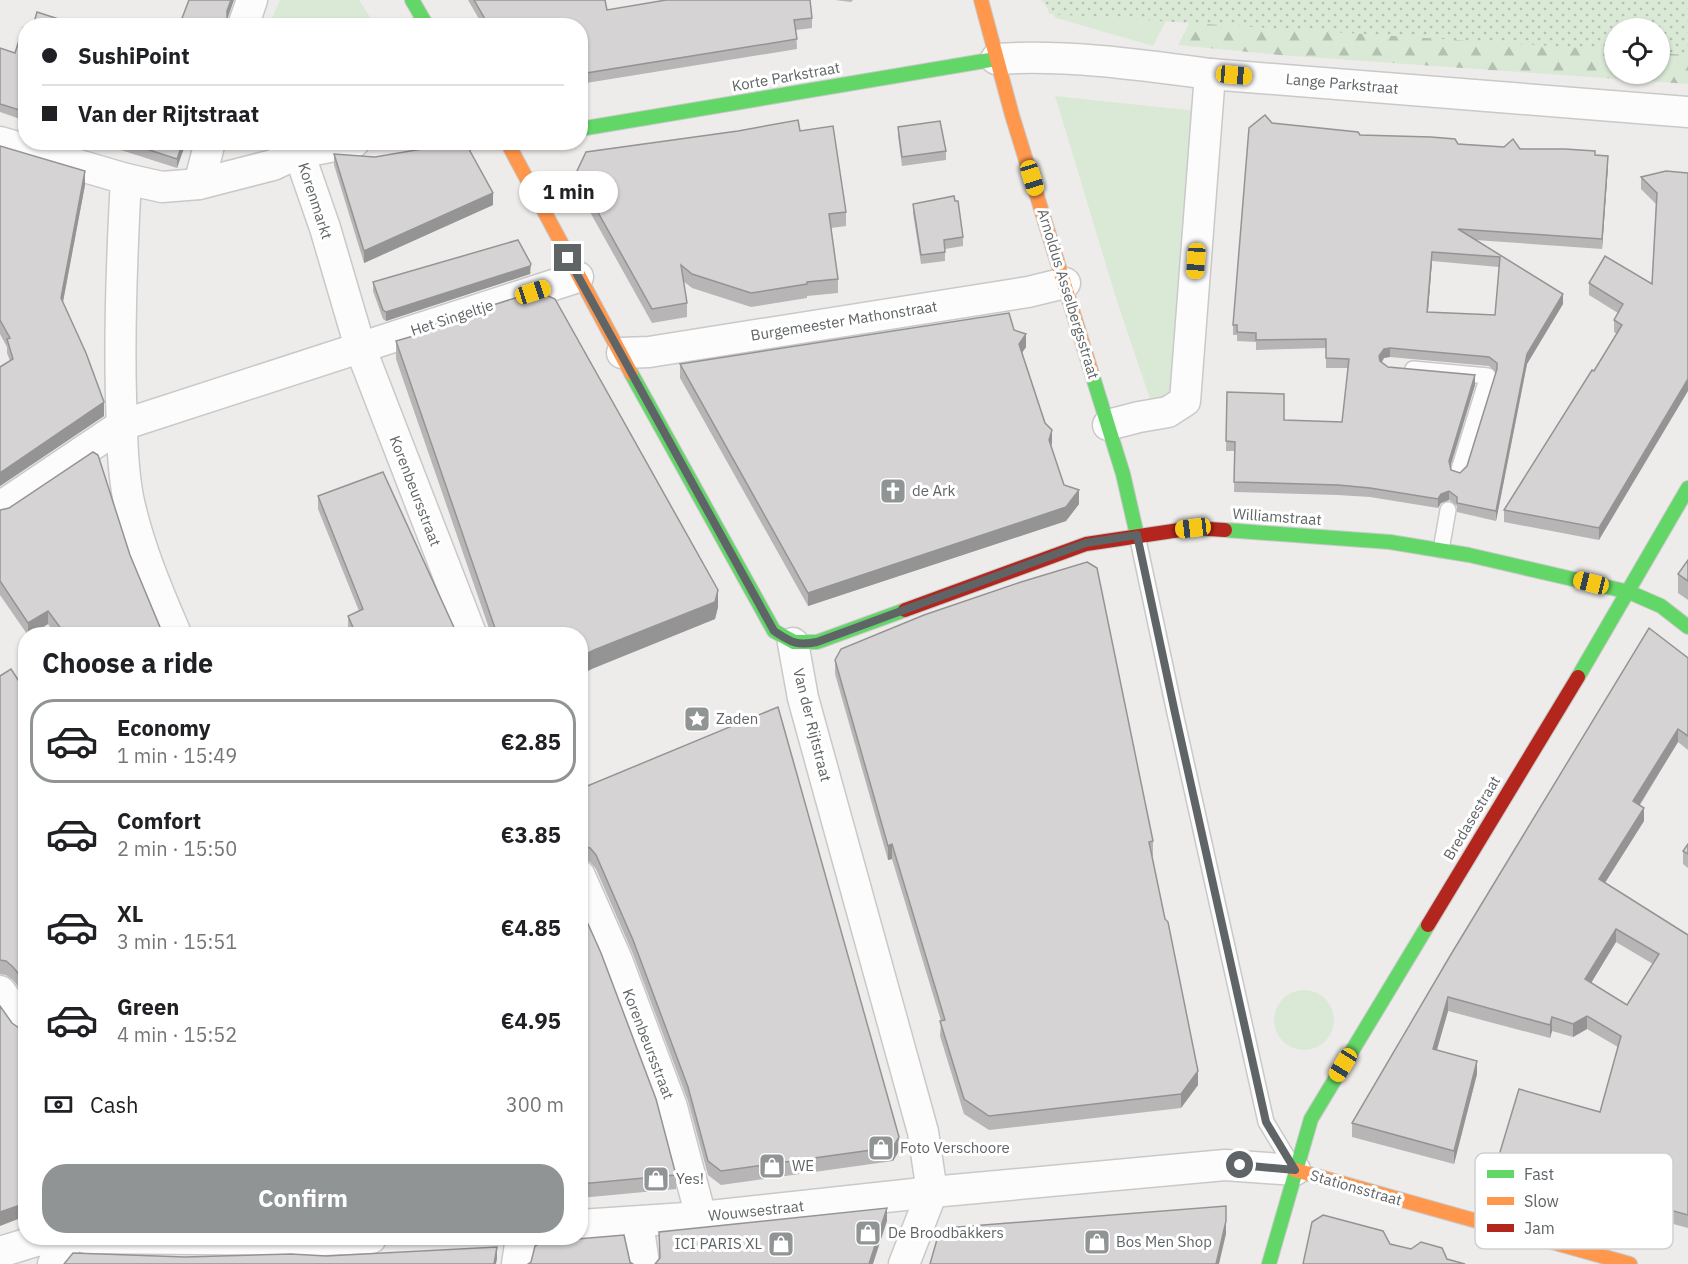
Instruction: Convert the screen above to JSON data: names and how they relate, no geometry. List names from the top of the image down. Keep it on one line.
{"streets":{"street":["Korte Parkstraat","Lange Parkstraat","Korenmarkt","Arnoldus Asselbergsstraat","Het Singeltje","Burgemeester Mathonstraat","Korenbeursstraat","Williamstraat","Van der Rijtstraat","Bredasestraat","Stationsstraat","Wouwsestraat"]},"crossings":[["Korte Parkstraat","Lange Parkstraat"],["Korte Parkstraat","Arnoldus Asselbergsstraat"],["Lange Parkstraat","Arnoldus Asselbergsstraat"],["Korenmarkt","Het Singeltje"],["Korenmarkt","Korenbeursstraat"],["Arnoldus Asselbergsstraat","Burgemeester Mathonstraat"],["Arnoldus Asselbergsstraat","Williamstraat"],["Arnoldus Asselbergsstraat","Bredasestraat"],["Arnoldus Asselbergsstraat","Stationsstraat"],["Het Singeltje","Korenbeursstraat"],["Korenbeursstraat","Wouwsestraat"],["Williamstraat","Van der Rijtstraat"],["Williamstraat","Bredasestraat"],["Van der Rijtstraat","Stationsstraat"],["Van der Rijtstraat","Wouwsestraat"],["Bredasestraat","Stationsstraat"],["Stationsstraat","Wouwsestraat"]],"places":{"church":["de Ark"],"place":["Zaden"],"shop":["Foto Verschoore","WE","Yes!","De Broodbakkers","Bos Men Shop","ICI PARIS XL"]},"legend":["Fast","Slow","Jam"],"page":{"banner":["SushiPoint","Van der Rijtstraat"],"bubble":"1 min","heading":"Choose a ride","list":[{"name":"Economy","note":"1 min · 15:49","value":"€2.85"},{"name":"Comfort","note":"2 min · 15:50","value":"€3.85"},{"name":"XL","note":"3 min · 15:51","value":"€4.85"},{"name":"Green","note":"4 min · 15:52","value":"€4.95"}],"pay":["Cash","300 m"],"buttons":"Confirm"}}
